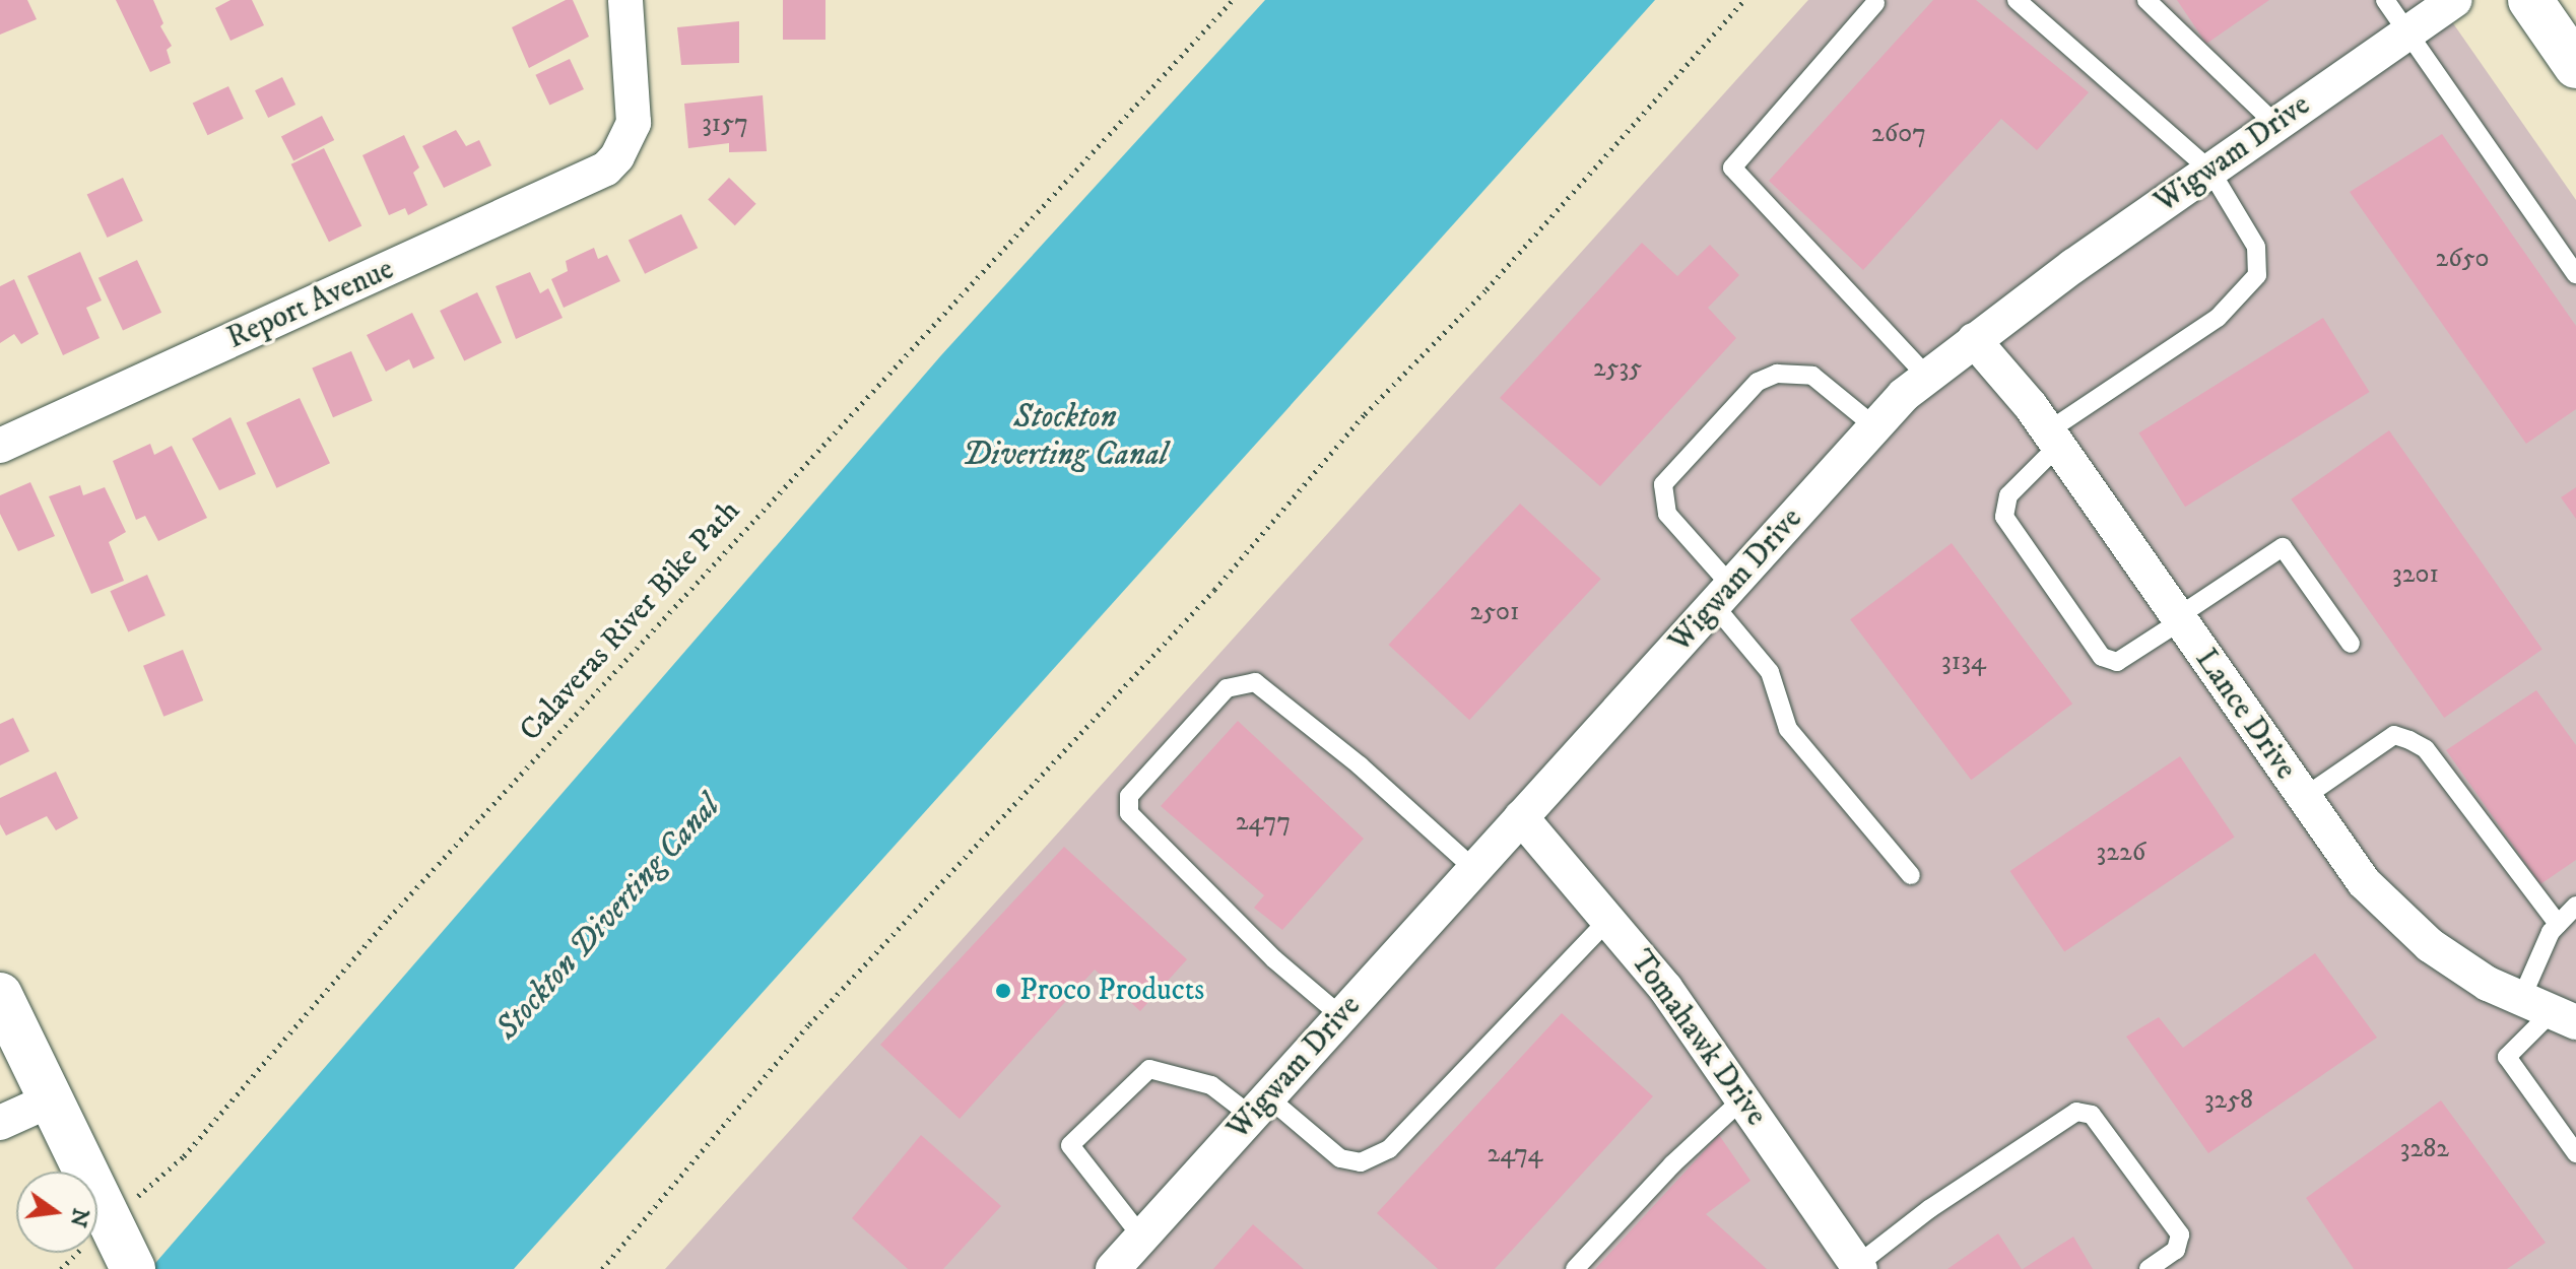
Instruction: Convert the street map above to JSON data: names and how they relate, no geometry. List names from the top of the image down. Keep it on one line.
{"streets":{"street":["Wigwam Drive","Report Avenue","Lance Drive","Tomahawk Drive"],"path":["Calaveras River Bike Path"]},"crossings":[["Wigwam Drive","Lance Drive"],["Wigwam Drive","Tomahawk Drive"]],"water":["Stockton Diverting Canal"],"places":["Proco Products"],"house_numbers":["3157","2607","2650","2535","3201","2501","3134","2477","3226","3258","3282","2474"],"north":"right"}
